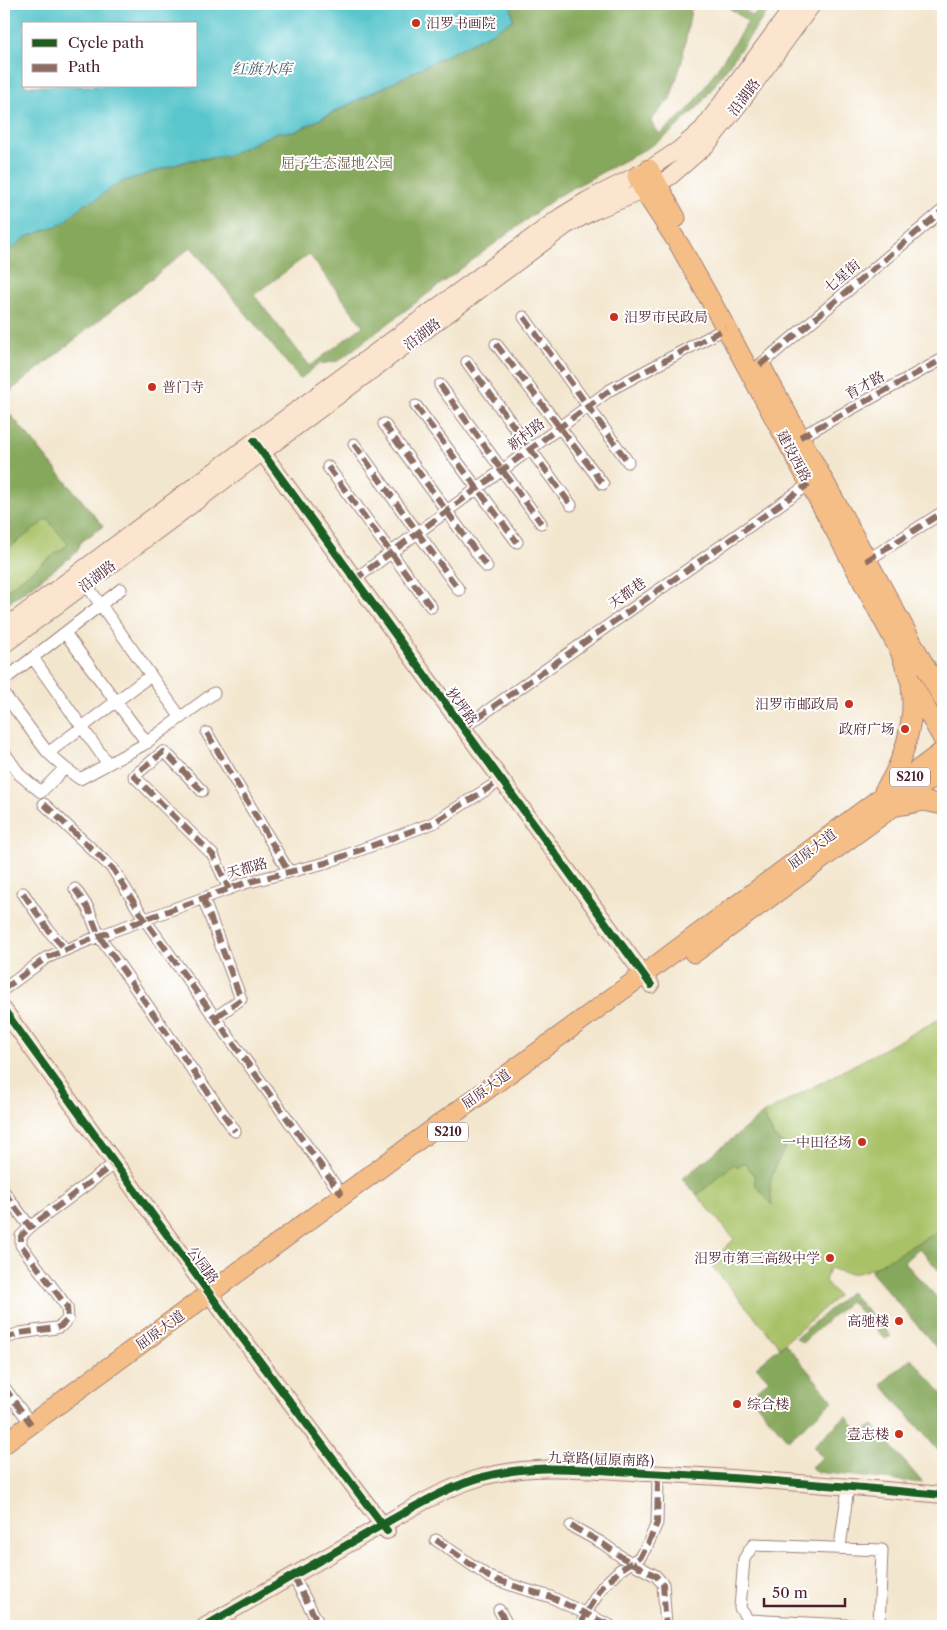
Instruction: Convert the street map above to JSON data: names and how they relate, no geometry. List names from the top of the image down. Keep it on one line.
{"streets":{"main road":["建设西路","S210","屈原大道"],"street":["沿湖路","七星街","育才路","新村路","天都巷","狄坪路","天都路","公园路","九章路(屈原南路)"]},"crossings":[["沿湖路","建设西路"],["沿湖路","狄坪路"],["七星街","建设西路"],["育才路","建设西路"],["新村路","建设西路"],["新村路","狄坪路"],["建设西路","天都巷"],["天都巷","狄坪路"],["狄坪路","屈原大道"],["狄坪路","天都路"],["屈原大道","公园路"],["公园路","九章路(屈原南路)"]],"water":["红旗水库"],"parks":["屈子生态湿地公园"],"places":["汨罗书画院","汨罗市民政局","普门寺","汨罗市邮政局","政府广场","一中田径场","汨罗市第三高级中学","高驰楼","综合楼","壹志楼"],"legend":["Cycle path","Path"],"scale_bar":"50 m"}
